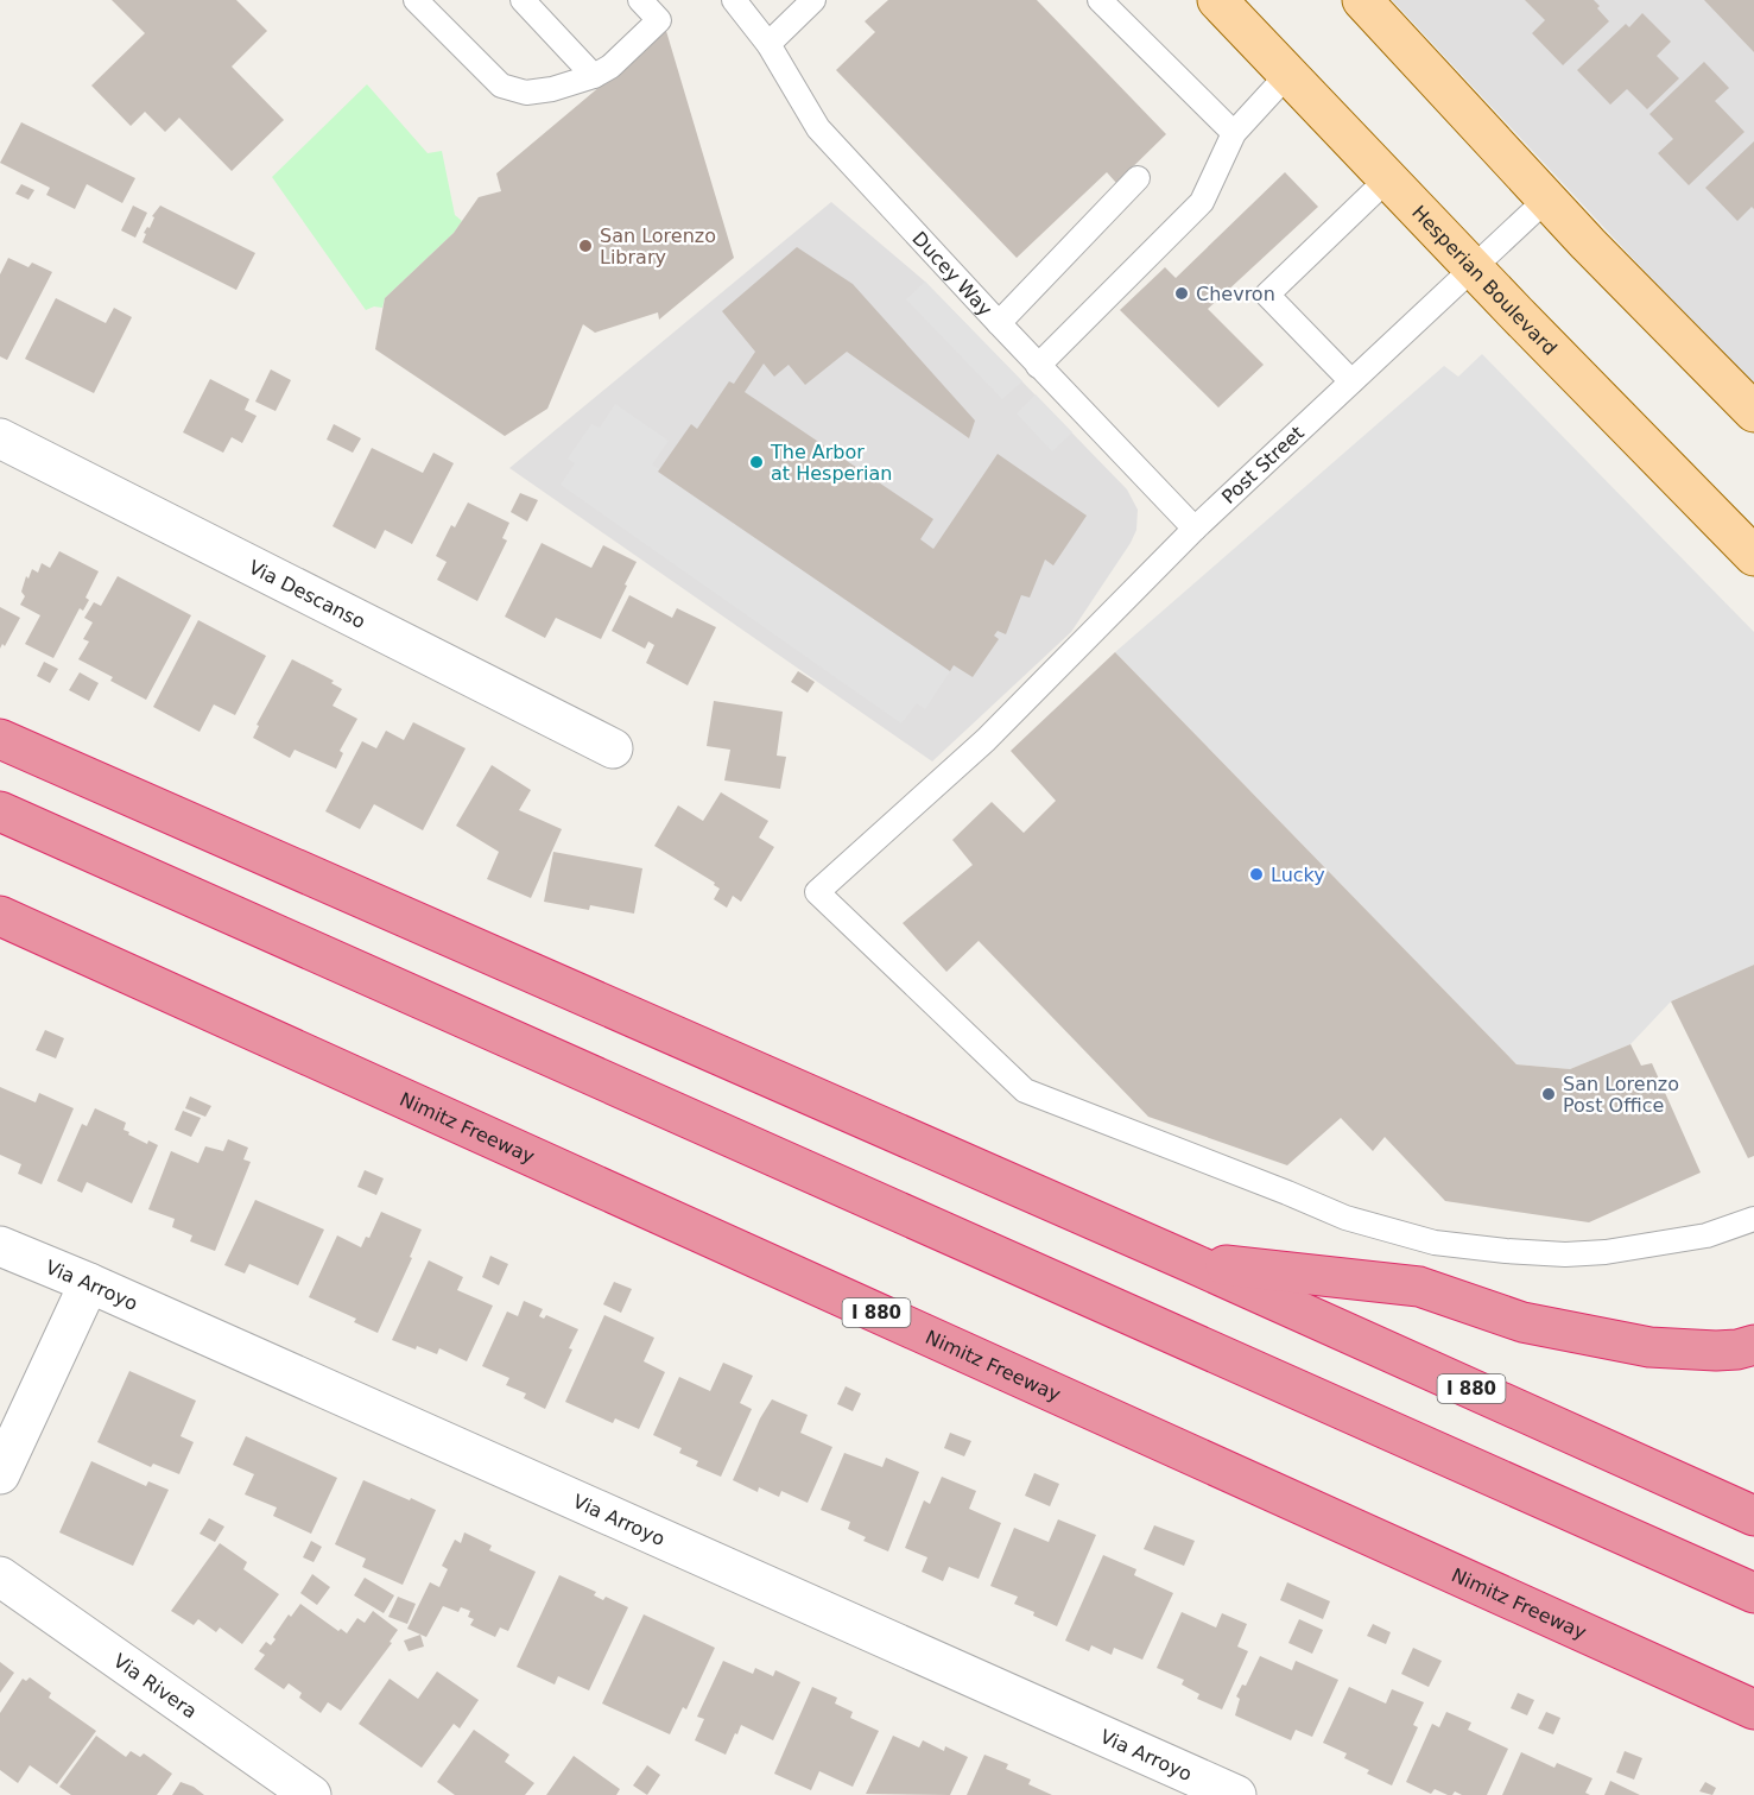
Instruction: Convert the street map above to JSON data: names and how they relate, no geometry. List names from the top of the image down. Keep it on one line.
{"streets":{"highway":["Nimitz Freeway","I 880"],"main road":["Hesperian Boulevard"],"street":["Via Descanso","Via Arroyo","Via Rivera"],"lane":["Ducey Way","Post Street"]},"crossings":[["Ducey Way","Post Street"],["Hesperian Boulevard","Post Street"]],"places":["San Lorenzo Library","Chevron","The Arbor at Hesperian","Lucky","San Lorenzo Post Office"]}
